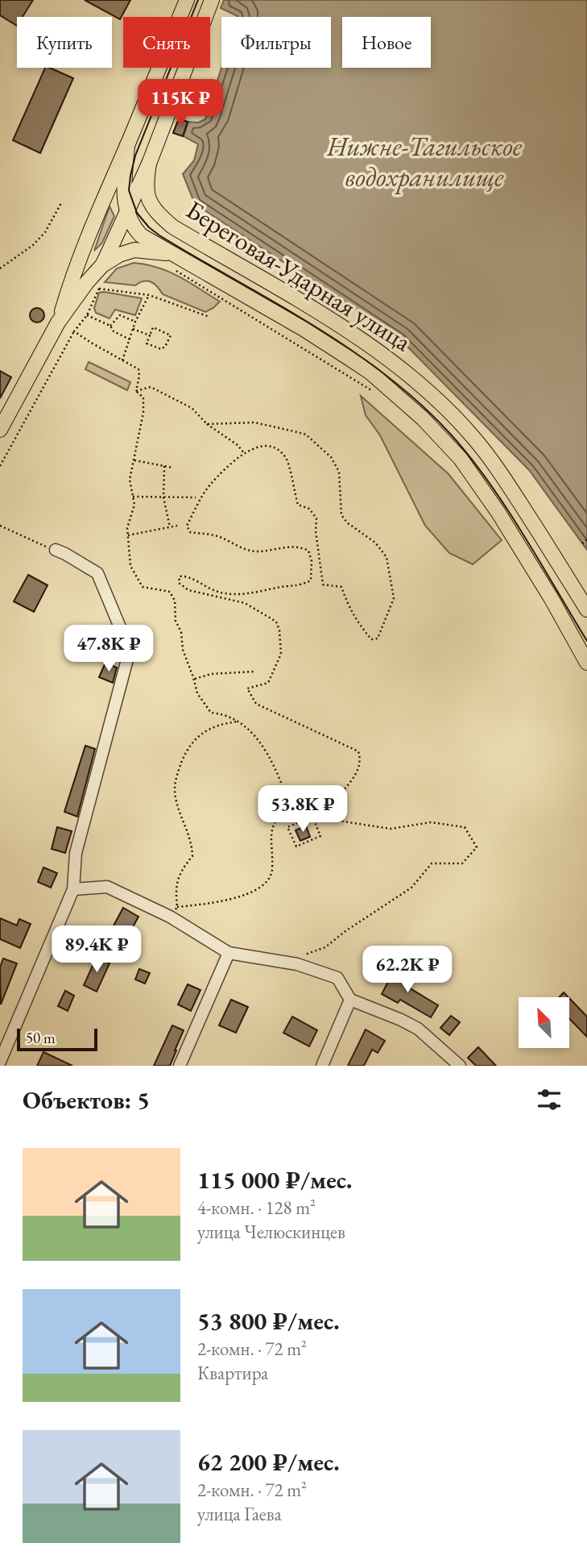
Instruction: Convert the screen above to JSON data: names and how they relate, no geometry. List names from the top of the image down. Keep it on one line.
{"streets":{"main road":["Береговая-Ударная улица"]},"water":["Нижне-Тагильское водохранилище"],"scale_bar":"50 m","north":"top left","page":{"chip":["Купить","Снять","Фильтры","Новое"],"price":["115K ₽","47.8K ₽","53.8K ₽","89.4K ₽","62.2K ₽"],"scale":"50 m","heading":"Объектов: 5","list":[{"name":"115 000 ₽/мес.","note":"4-комн. · 128 m² · улица Челюскинцев"},{"name":"53 800 ₽/мес.","note":"2-комн. · 72 m² · Квартира"},{"name":"62 200 ₽/мес.","note":"2-комн. · 72 m² · улица Гаева"}]}}
